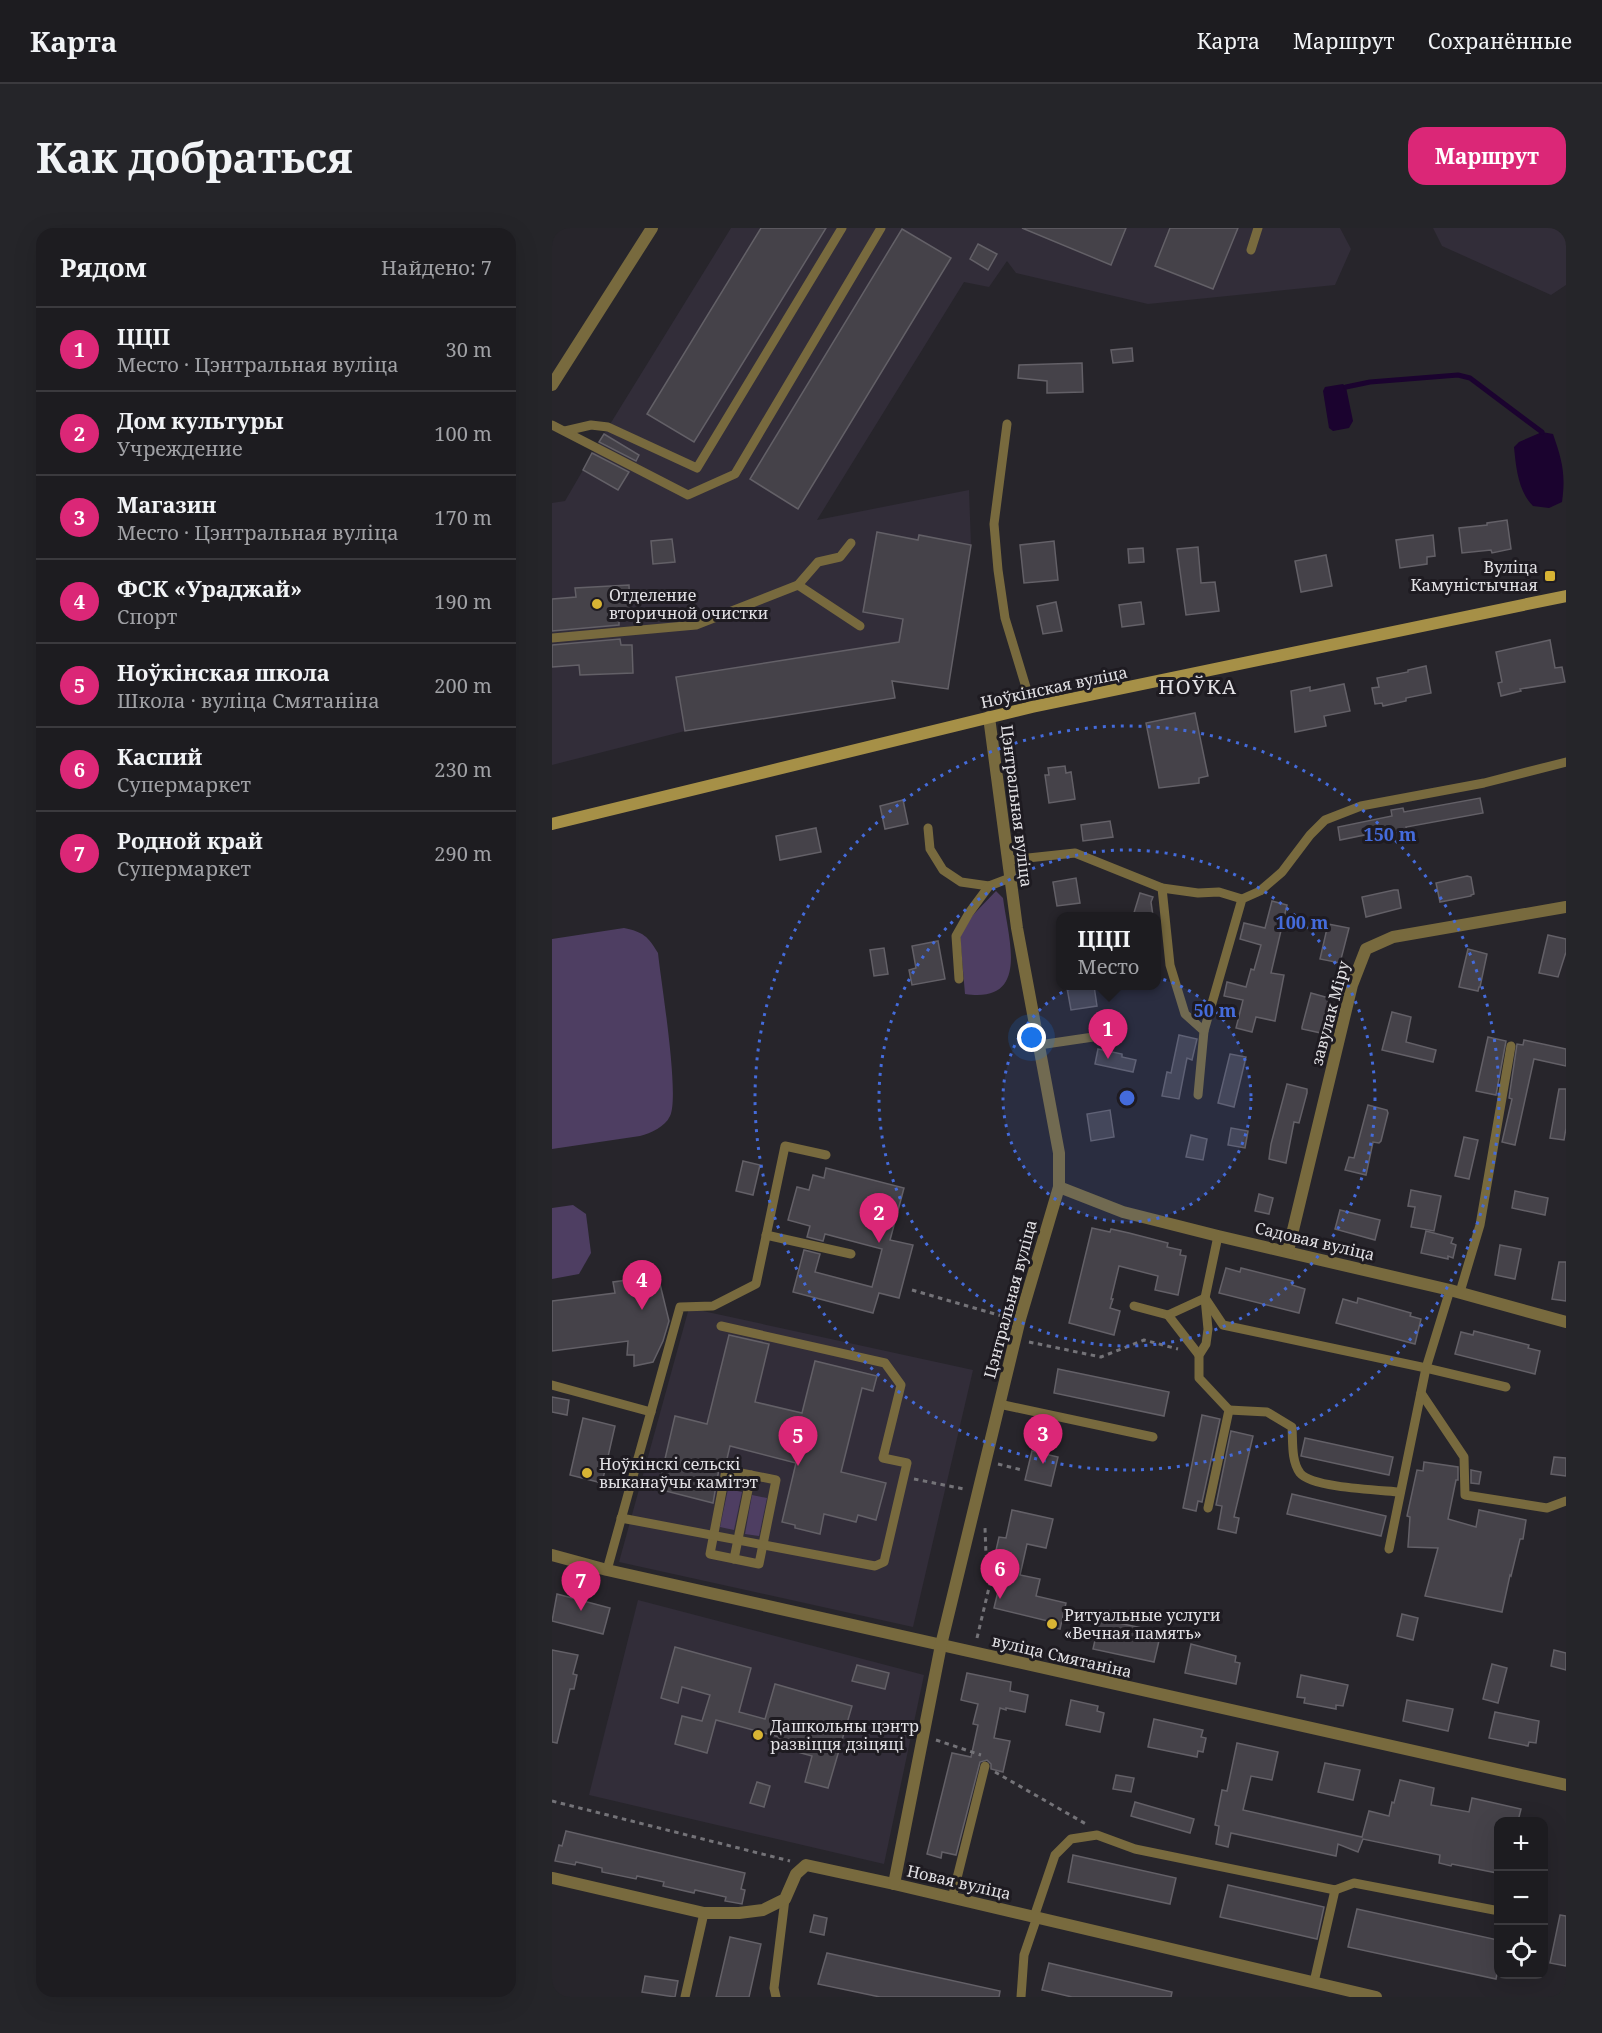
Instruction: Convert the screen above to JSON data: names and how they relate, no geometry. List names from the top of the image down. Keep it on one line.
{"streets":{"main road":["Ноўкінская вуліца"],"street":["Цэнтральная вуліца","завулак Міру","Садовая вуліца","вуліца Смятаніна","Новая вуліца"]},"crossings":[["Ноўкінская вуліца","Цэнтральная вуліца"],["Цэнтральная вуліца","Садовая вуліца"],["Цэнтральная вуліца","вуліца Смятаніна"],["Цэнтральная вуліца","Новая вуліца"],["завулак Міру","Садовая вуліца"]],"districts":["НОЎКА"],"places":{"transit":["Вуліца Камуністычная"],"other":["Отделение вторичной очистки","Ноўкінскі сельскі выканаўчы камітэт","Ритуальные услуги «Вечная память»","Дашкольны цэнтр развіцця дзіцяці"]},"page":{"header":"Карта","nav":["Карта","Маршрут","Сохранённые"],"buttons":"Маршрут","title":"Как добраться","heading":["Рядом","Найдено: 7"],"list":[{"mark":"1","name":"ЦЦП","note":"Место · Цэнтральная вуліца","value":"30 m"},{"mark":"2","name":"Дом культуры","note":"Учреждение","value":"100 m"},{"mark":"3","name":"Магазин","note":"Место · Цэнтральная вуліца","value":"170 m"},{"mark":"4","name":"ФСК «Ураджай»","note":"Спорт","value":"190 m"},{"mark":"5","name":"Ноўкінская школа","note":"Школа · вуліца Смятаніна","value":"200 m"},{"mark":"6","name":"Каспий","note":"Супермаркет","value":"230 m"},{"mark":"7","name":"Родной край","note":"Супермаркет","value":"290 m"}],"popup":["ЦЦП","Место"],"pins":["1","2","4","3","5","6","7"],"map_buttons":["+","−"]},"rings":["150 m","100 m","50 m"]}
